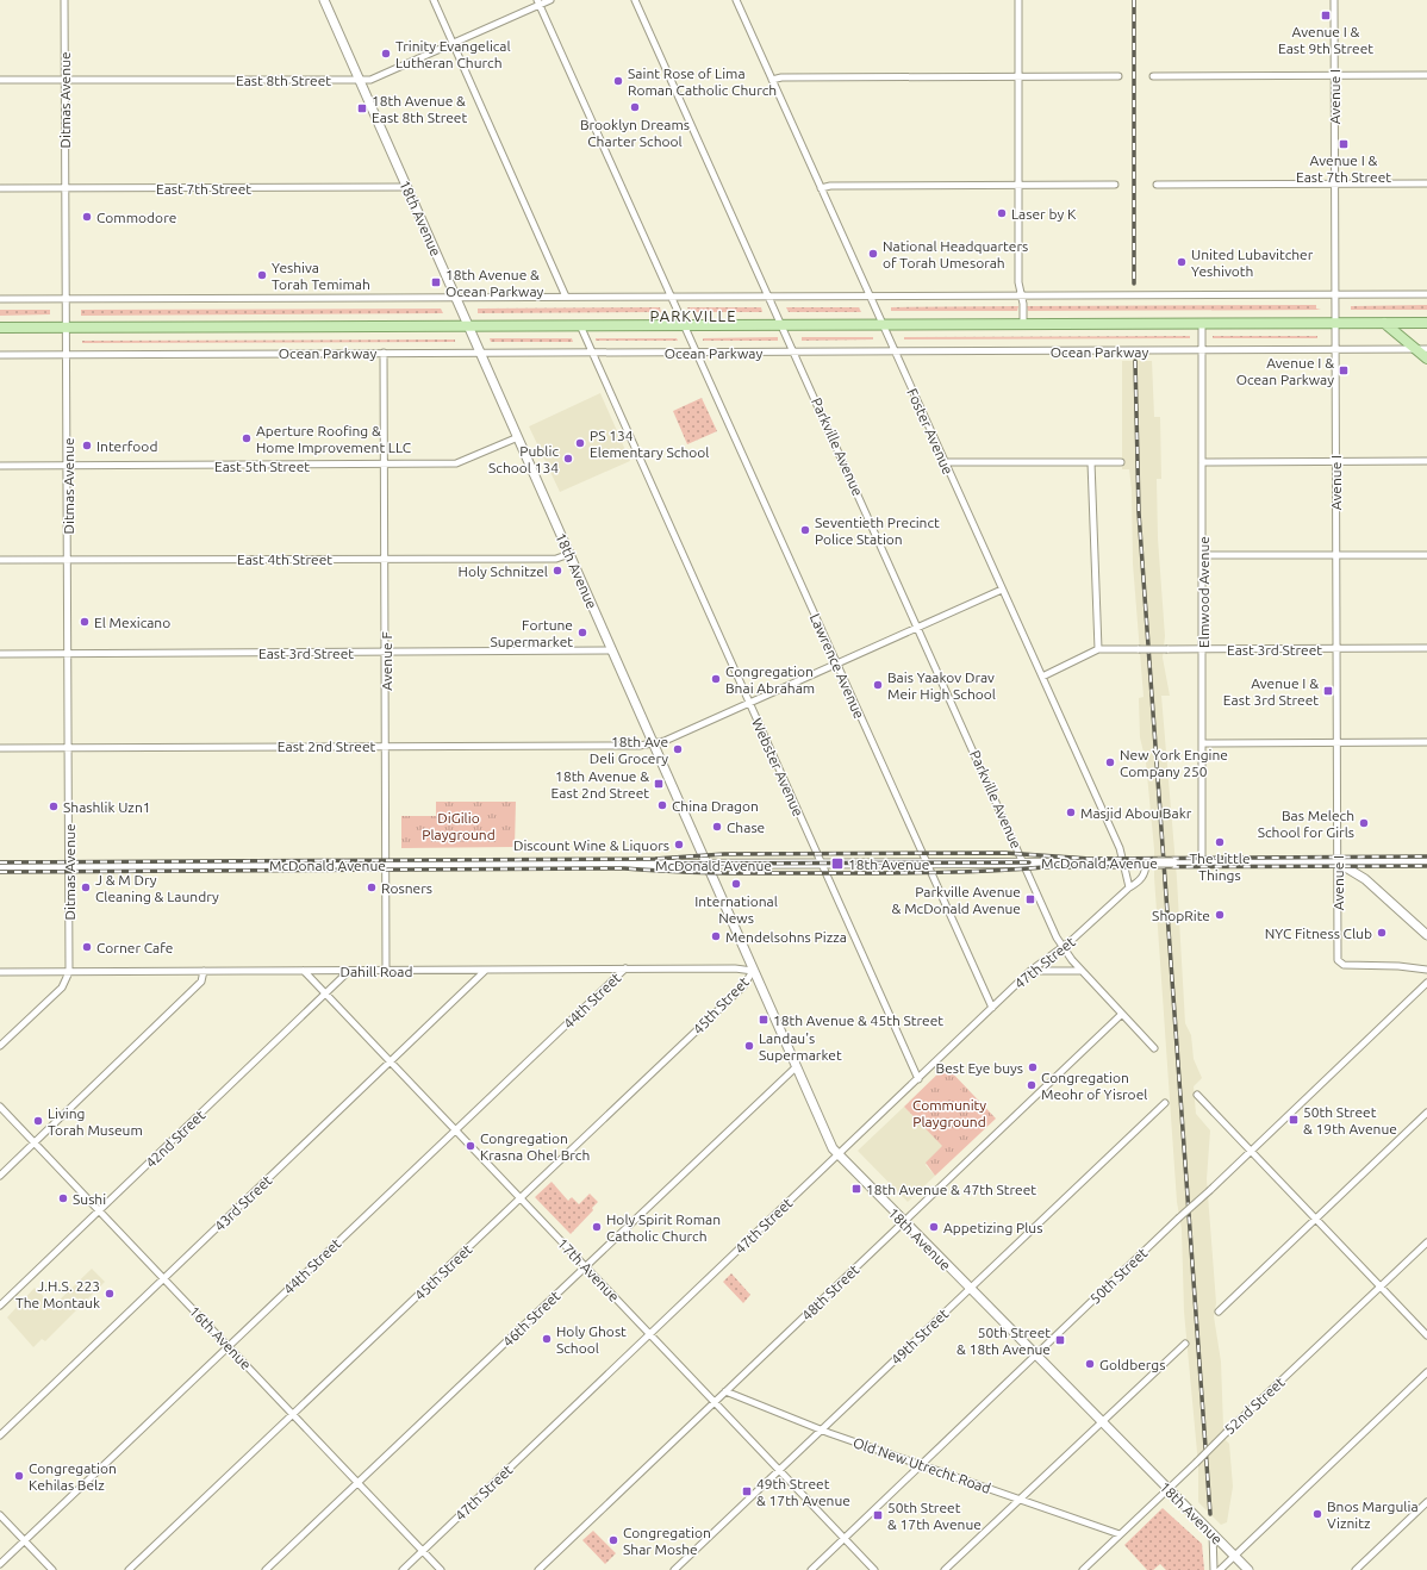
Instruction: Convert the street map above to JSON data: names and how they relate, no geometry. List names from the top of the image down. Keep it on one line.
{"streets":{"main road":["Ocean Parkway"],"street":["East 8th Street","Avenue I","Ditmas Avenue","East 7th Street","18th Avenue","Foster Avenue","Parkville Avenue","East 5th Street","East 4th Street","Elmwood Avenue","East 3rd Street","Avenue F","Lawrence Avenue","East 2nd Street","Webster Avenue","McDonald Avenue","47th Street","Dahill Road","44th Street","45th Street","42nd Street","43rd Street","17th Avenue","50th Street","48th Street","46th Street","49th Street","16th Avenue","52nd Street","Old New Utrecht Road"]},"crossings":[["East 8th Street","Ditmas Avenue"],["East 8th Street","18th Avenue"],["East 8th Street","Lawrence Avenue"],["Avenue I","Ocean Parkway"],["Avenue I","East 3rd Street"],["Avenue I","McDonald Avenue"],["Ditmas Avenue","East 7th Street"],["Ditmas Avenue","Ocean Parkway"],["Ditmas Avenue","East 5th Street"],["Ditmas Avenue","East 4th Street"],["Ditmas Avenue","East 3rd Street"],["Ditmas Avenue","East 2nd Street"],["Ditmas Avenue","McDonald Avenue"],["Ditmas Avenue","Dahill Road"],["East 7th Street","18th Avenue"],["18th Avenue","Ocean Parkway"],["18th Avenue","East 5th Street"],["18th Avenue","East 4th Street"],["18th Avenue","East 3rd Street"],["18th Avenue","East 2nd Street"],["18th Avenue","McDonald Avenue"],["18th Avenue","47th Street"],["18th Avenue","Dahill Road"],["18th Avenue","45th Street"],["18th Avenue","50th Street"],["18th Avenue","48th Street"],["18th Avenue","46th Street"],["18th Avenue","49th Street"],["18th Avenue","52nd Street"],["Ocean Parkway","Foster Avenue"],["Ocean Parkway","Parkville Avenue"],["Ocean Parkway","Elmwood Avenue"],["Ocean Parkway","Avenue F"],["Ocean Parkway","Lawrence Avenue"],["Ocean Parkway","Webster Avenue"],["Foster Avenue","East 3rd Street"],["Foster Avenue","East 2nd Street"],["Foster Avenue","McDonald Avenue"],["Parkville Avenue","East 2nd Street"],["Parkville Avenue","McDonald Avenue"],["Parkville Avenue","47th Street"],["Parkville Avenue","48th Street"],["East 5th Street","Avenue F"],["East 4th Street","Avenue F"],["Elmwood Avenue","East 3rd Street"],["Elmwood Avenue","McDonald Avenue"],["East 3rd Street","Avenue F"],["Avenue F","East 2nd Street"],["Avenue F","McDonald Avenue"],["Avenue F","Dahill Road"],["Lawrence Avenue","East 2nd Street"],["Lawrence Avenue","McDonald Avenue"],["Lawrence Avenue","47th Street"],["East 2nd Street","Webster Avenue"],["Webster Avenue","McDonald Avenue"],["Webster Avenue","47th Street"],["McDonald Avenue","47th Street"],["47th Street","17th Avenue"],["47th Street","16th Avenue"],["Dahill Road","44th Street"],["Dahill Road","45th Street"],["Dahill Road","42nd Street"],["Dahill Road","43rd Street"],["Dahill Road","17th Avenue"],["44th Street","17th Avenue"],["44th Street","16th Avenue"],["45th Street","17th Avenue"],["45th Street","16th Avenue"],["42nd Street","17th Avenue"],["42nd Street","16th Avenue"],["43rd Street","17th Avenue"],["43rd Street","16th Avenue"],["17th Avenue","50th Street"],["17th Avenue","48th Street"],["17th Avenue","46th Street"],["17th Avenue","49th Street"],["50th Street","Old New Utrecht Road"],["48th Street","Old New Utrecht Road"],["46th Street","16th Avenue"],["49th Street","Old New Utrecht Road"],["52nd Street","Old New Utrecht Road"]],"districts":["PARKVILLE"],"parks":["DiGilio Playground","Community Playground"],"places":{"transit":["Avenue I & East 9th Street","18th Avenue & East 8th Street","Avenue I & East 7th Street","18th Avenue & Ocean Parkway","Avenue I & Ocean Parkway","Avenue I & East 3rd Street","18th Avenue & East 2nd Street","18th Avenue","Parkville Avenue & McDonald Avenue","18th Avenue & 45th Street","50th Street & 19th Avenue","18th Avenue & 47th Street","50th Street & 18th Avenue","49th Street & 17th Avenue","50th Street & 17th Avenue"],"other":["Trinity Evangelical Lutheran Church","Saint Rose of Lima Roman Catholic Church","Brooklyn Dreams Charter School","Laser by K","Commodore","National Headquarters of Torah Umesorah","United Lubavitcher Yeshivoth","Yeshiva Torah Temimah","Aperture Roofing & Home Improvement LLC","PS 134 Elementary School","Interfood","Public School 134","Seventieth Precinct Police Station","Holy Schnitzel","El Mexicano","Fortune Supermarket","Congregation Bnai Abraham","Bais Yaakov Drav Meir High School","18th Ave Deli Grocery","New York Engine Company 250","China Dragon","Shashlik Uzn1","Masjid Abou Bakr","Bas Melech School for Girls","Chase","The Little Things","Discount Wine & Liquors","International News","J & M Dry Cleaning & Laundry","Rosners","ShopRite","NYC Fitness Club","Mendelsohns Pizza","Corner Cafe","Landau's Supermarket","Best Eye buys","Congregation Meohr of Yisroel","Living Torah Museum","Congregation Krasna Ohel Brch","Sushi","Holy Spirit Roman Catholic Church","Appetizing Plus","J.H.S. 223 The Montauk","Holy Ghost School","Goldbergs","Congregation Kehilas Belz","Bnos Margulia Viznitz","Congregation Shar Moshe"]}}
